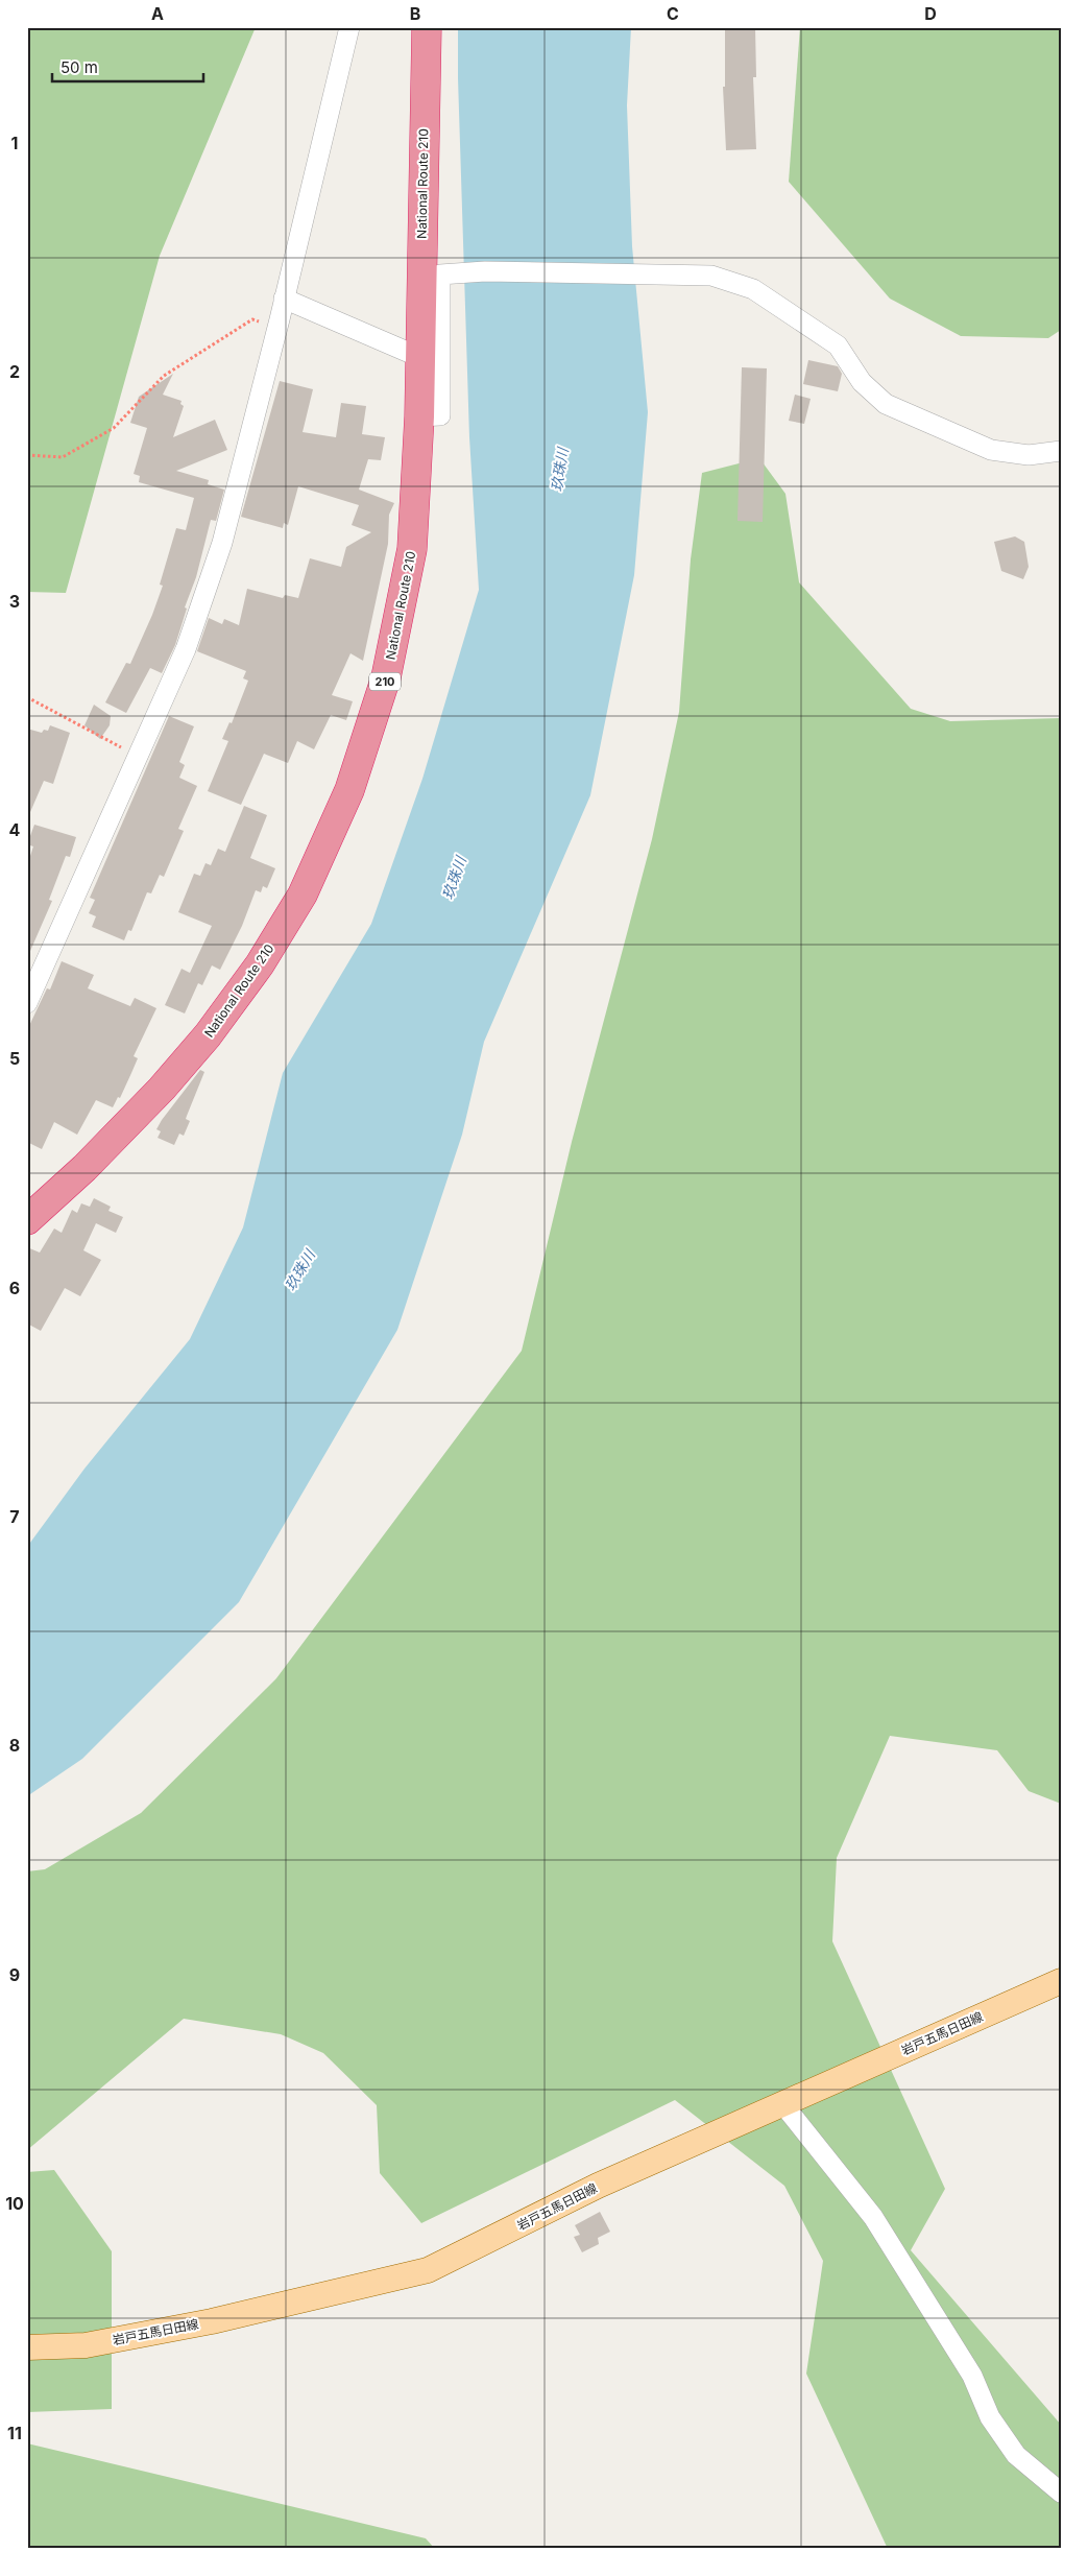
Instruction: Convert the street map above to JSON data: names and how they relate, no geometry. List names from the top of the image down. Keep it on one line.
{"streets":{"highway":["National Route 210","210"],"main road":["岩戸五馬日田線"]},"water":["玖珠川"],"scale_bar":"50 m","grid":{"columns":["A","B","C","D"],"rows":["1","2","3","4","5","6","7","8","9","10","11"]}}
